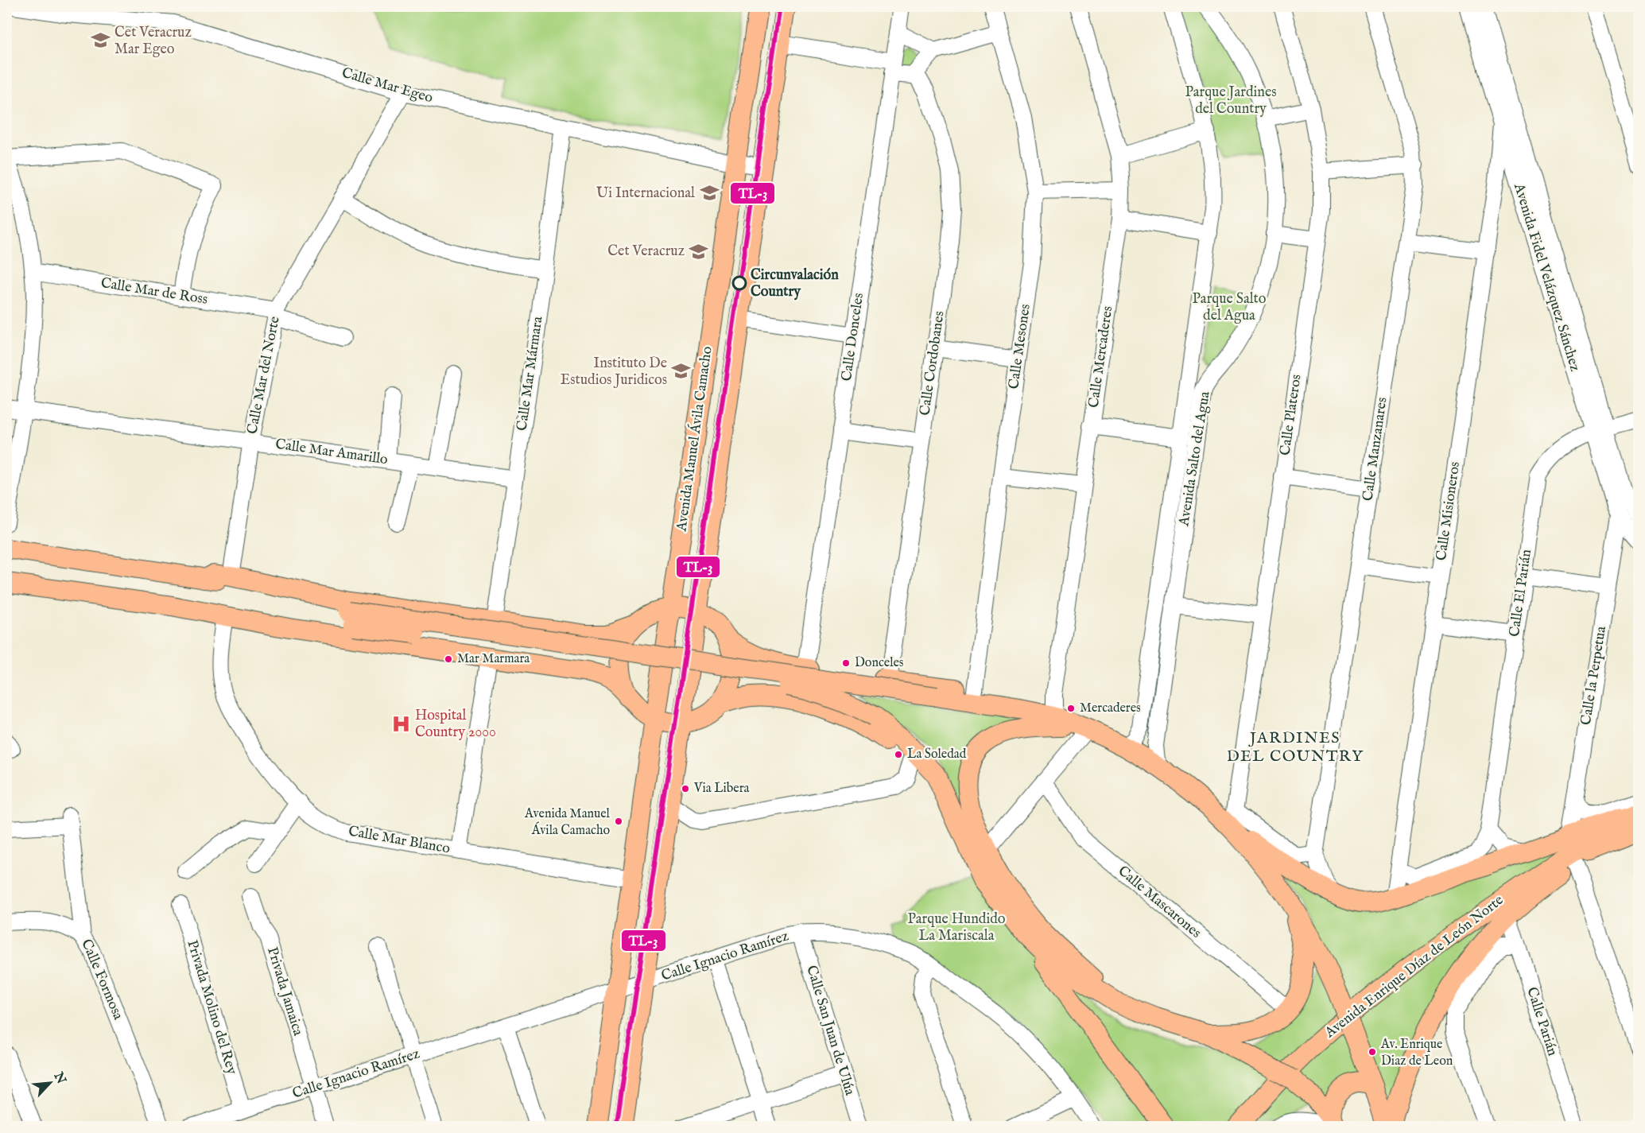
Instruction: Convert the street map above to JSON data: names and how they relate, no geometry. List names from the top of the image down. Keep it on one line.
{"streets":{"main road":["Avenida Manuel Ávila Camacho","Avenida Enrique Díaz de León Norte"],"street":["Calle Mar Egeo","Avenida Fidel Velázquez Sánchez","Calle Mar de Ross","Calle Donceles","Calle Mesones","Calle Mercaderes","Calle Cordobanes","Calle Mar Mármara","Calle Mar del Norte","Calle Plateros","Calle Manzanares","Calle Mar Amarillo","Avenida Salto del Agua","Calle Misioneros","Calle El Parián","Calle la Perpetua","Calle Mar Blanco","Calle Mascarones","Calle Ignacio Ramírez","Calle Formosa","Privada Jamaica","Privada Molino del Rey","Calle Parián","Calle San Juan de Ulúa"]},"crossings":[["Calle Mar Egeo","Calle Mar Mármara"],["Calle Mar Egeo","Calle Mar del Norte"],["Calle Mar Egeo","Avenida Manuel Ávila Camacho"],["Avenida Fidel Velázquez Sánchez","Calle Misioneros"],["Avenida Fidel Velázquez Sánchez","Calle El Parián"],["Avenida Fidel Velázquez Sánchez","Calle la Perpetua"],["Calle Mar de Ross","Calle Mar del Norte"],["Calle Mar Mármara","Calle Mar Amarillo"],["Calle Mar del Norte","Calle Mar Amarillo"],["Avenida Manuel Ávila Camacho","Calle Mar Blanco"],["Avenida Manuel Ávila Camacho","Calle Ignacio Ramírez"],["Calle Ignacio Ramírez","Privada Jamaica"],["Calle Ignacio Ramírez","Privada Molino del Rey"],["Calle Ignacio Ramírez","Calle San Juan de Ulúa"]],"districts":["JARDINES DEL COUNTRY"],"parks":["Parque Jardines del Country","Parque Salto del Agua","Parque Hundido La Mariscala"],"places":{"school or university":["Cet Veracruz Mar Egeo","Ui Internacional","Cet Veracruz","Instituto De Estudios Juridicos"],"other":["Circunvalación Country","Mar Marmara","Donceles","Mercaderes","La Soledad","Via Libera","Avenida Manuel Ávila Camacho","Av. Enrique Diaz de Leon"],"hospital":["Hospital Country 2000"]},"lines":["transit line TL-3"],"north":"top right"}
